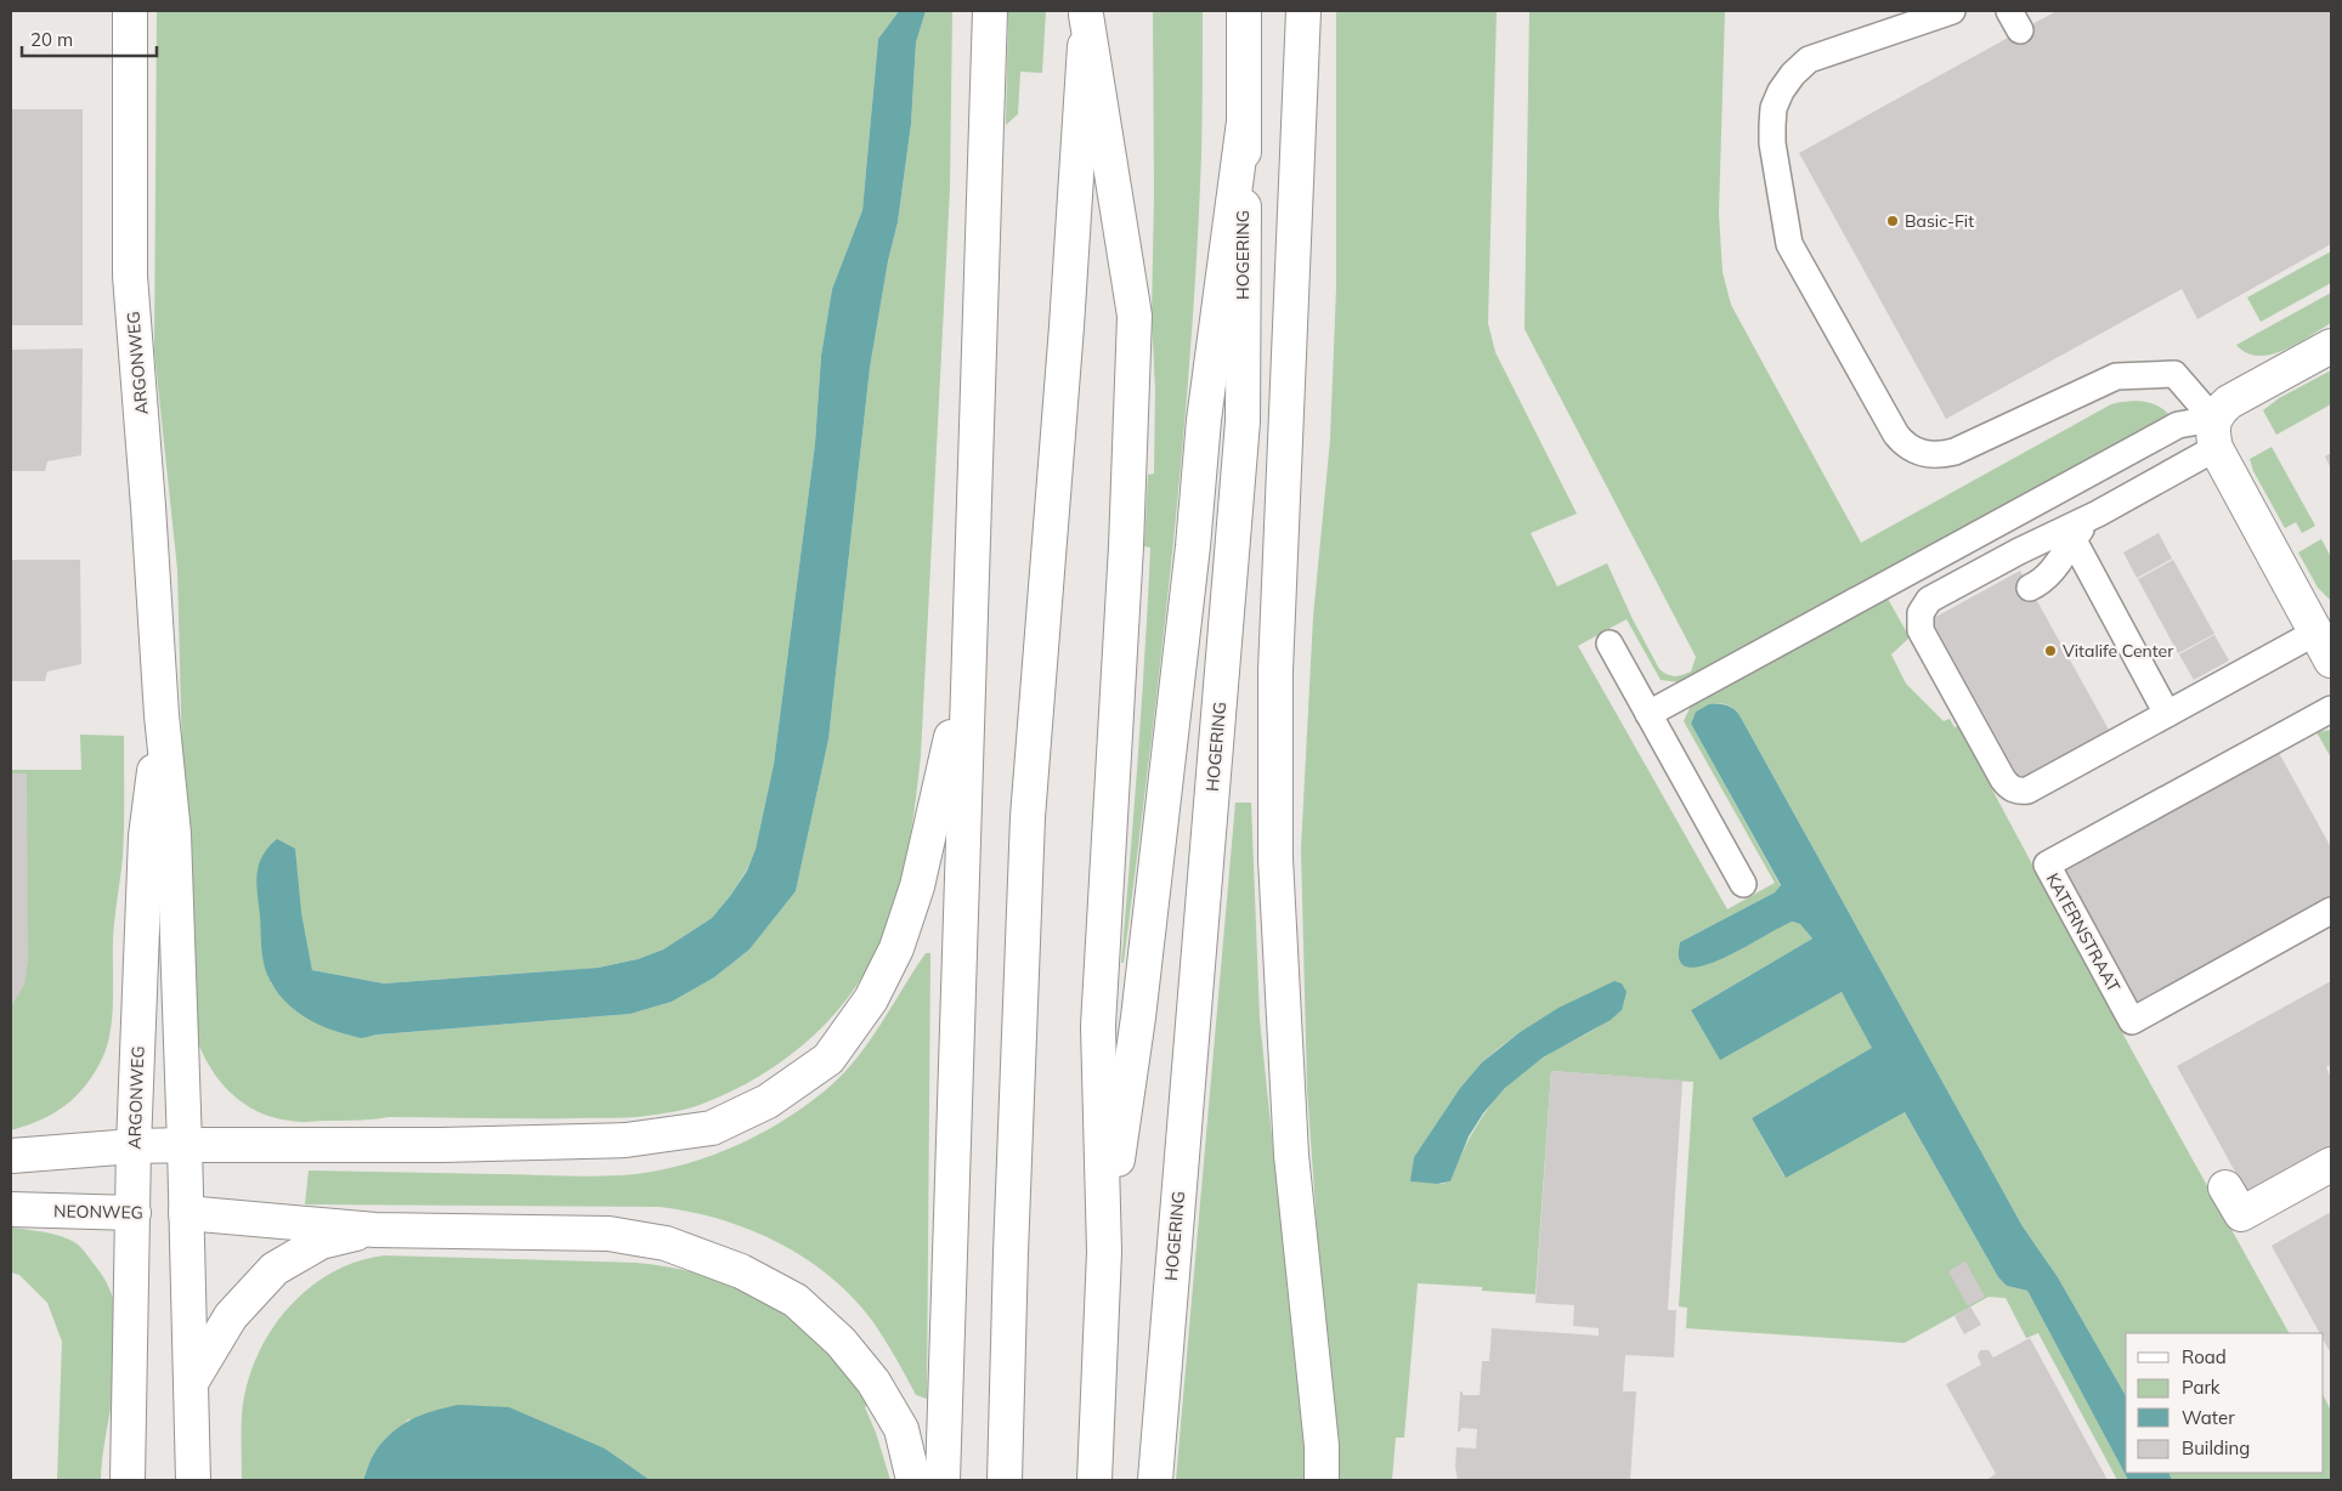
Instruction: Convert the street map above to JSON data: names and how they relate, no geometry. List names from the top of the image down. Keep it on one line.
{"streets":{"main road":["HOGERING","ARGONWEG","NEONWEG"],"lane":["KATERNSTRAAT"]},"crossings":[["ARGONWEG","NEONWEG"]],"places":["Basic-Fit","Vitalife Center"],"legend":["Road","Park","Water","Building"],"scale_bar":"20 m"}
